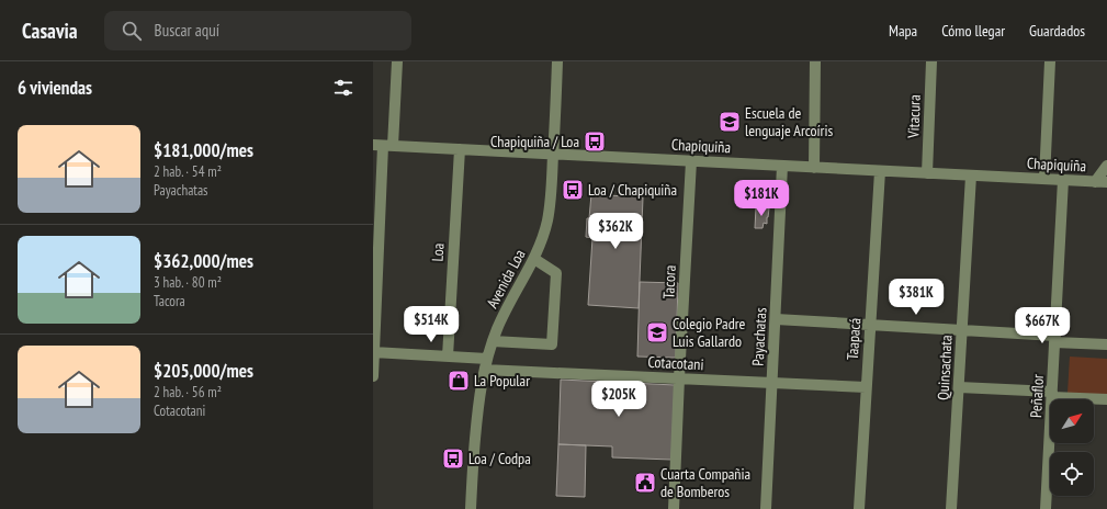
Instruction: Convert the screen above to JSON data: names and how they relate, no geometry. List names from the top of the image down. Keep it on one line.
{"streets":{"street":["Vitacura","Chapiquiña","Loa","Avenida Loa","Tacora","Payachatas","Taapacá","Cotacotani","Quinsachata","Peñaflor"]},"crossings":[["Vitacura","Chapiquiña"],["Chapiquiña","Loa"],["Chapiquiña","Avenida Loa"],["Chapiquiña","Tacora"],["Chapiquiña","Payachatas"],["Chapiquiña","Taapacá"],["Chapiquiña","Quinsachata"],["Chapiquiña","Peñaflor"],["Loa","Cotacotani"],["Avenida Loa","Cotacotani"],["Tacora","Cotacotani"],["Payachatas","Cotacotani"],["Taapacá","Cotacotani"]],"places":{"school or university":["Escuela de lenguaje Arcoíris","Colegio Padre Luis Gallardo"],"bus stop":["Chapiquiña / Loa","Loa / Chapiquiña","Loa / Codpa"],"shop":["La Popular"],"public building":["Cuarta Compañia de Bomberos"]},"north":"top right","page":{"header":"Casavia","search":"Buscar aquí","nav":["Mapa","Cómo llegar","Guardados"],"heading":"6 viviendas","list":[{"name":"$181,000/mes","note":"2 hab. · 54 m² · Payachatas"},{"name":"$362,000/mes","note":"3 hab. · 80 m² · Tacora"},{"name":"$205,000/mes","note":"2 hab. · 56 m² · Cotacotani"}],"price":["$181K","$362K","$381K","$514K","$667K","$205K"]}}
